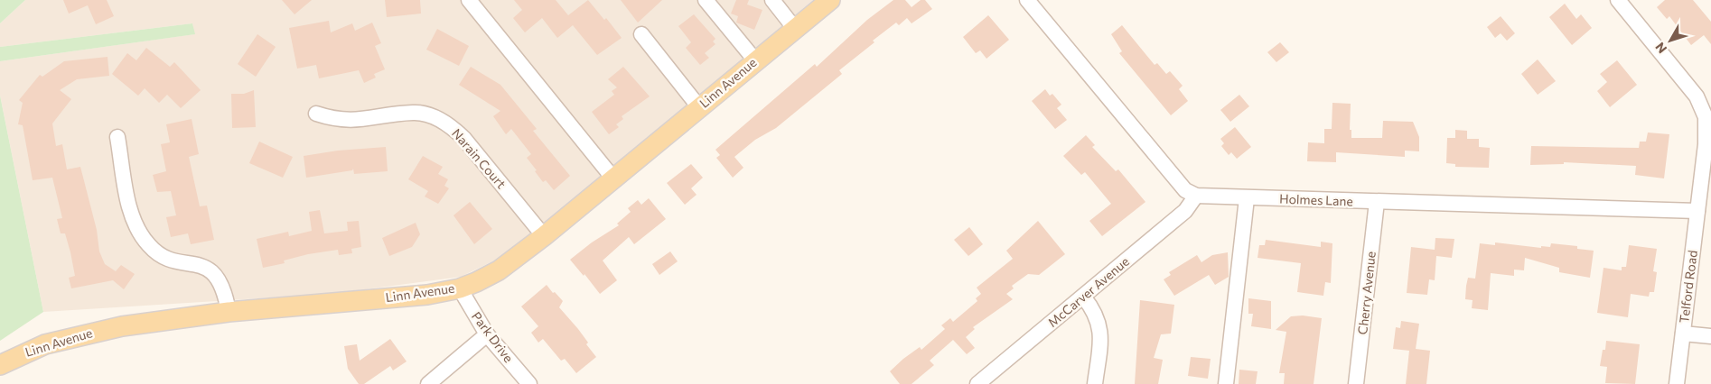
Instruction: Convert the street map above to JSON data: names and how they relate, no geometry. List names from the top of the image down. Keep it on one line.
{"streets":{"main road":["Linn Avenue"],"street":["Narain Court","Holmes Lane","Telford Road","McCarver Avenue","Cherry Avenue","Park Drive"]},"crossings":[["Linn Avenue","Narain Court"],["Linn Avenue","Park Drive"],["Holmes Lane","Telford Road"],["Holmes Lane","McCarver Avenue"],["Holmes Lane","Cherry Avenue"]],"north":"bottom left"}
